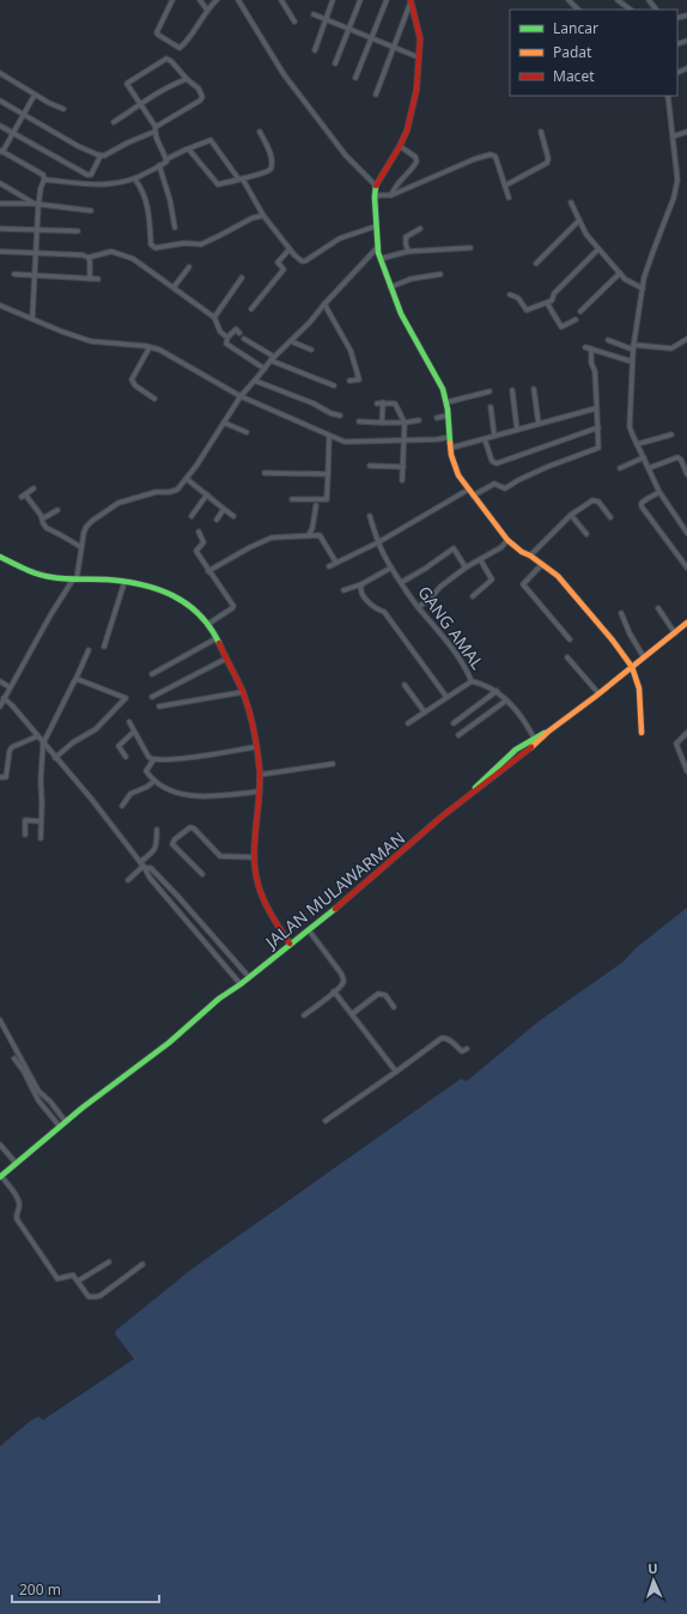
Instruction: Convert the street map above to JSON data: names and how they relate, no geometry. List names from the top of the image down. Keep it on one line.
{"streets":{"main road":["JALAN MULAWARMAN"],"street":["GANG AMAL"]},"legend":["Lancar","Padat","Macet"],"scale_bar":"200 m","north":"top"}
